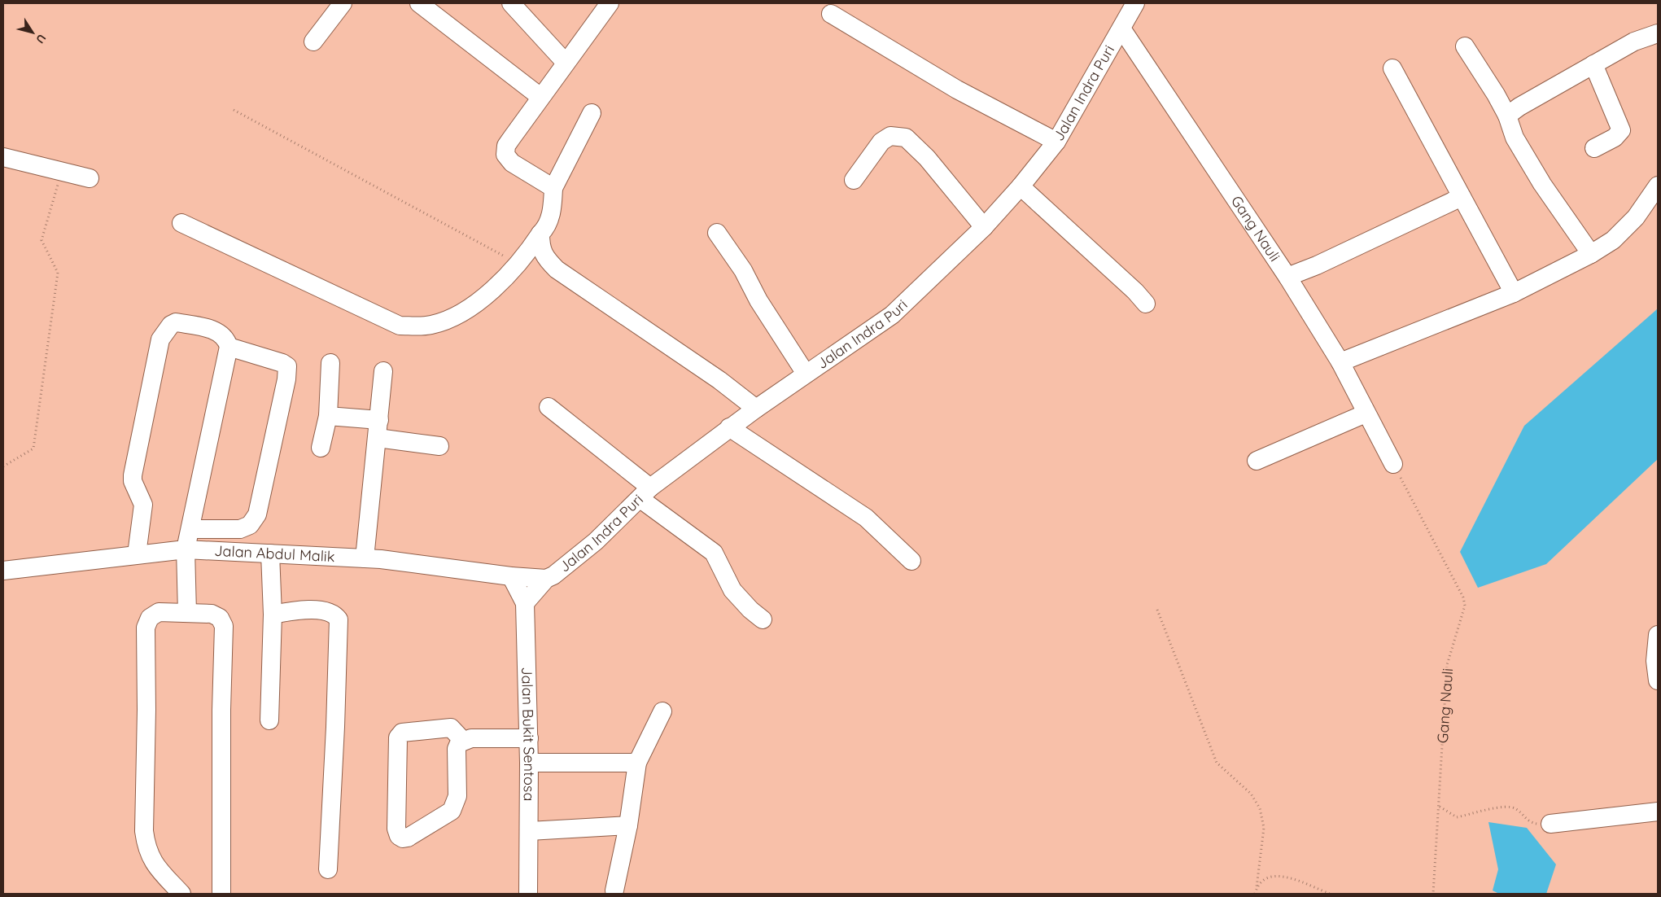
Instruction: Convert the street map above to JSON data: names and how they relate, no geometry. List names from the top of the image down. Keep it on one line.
{"streets":{"street":["Jalan Indra Puri","Gang Nauli","Jalan Abdul Malik","Jalan Bukit Sentosa"]},"crossings":[["Jalan Indra Puri","Gang Nauli"],["Jalan Indra Puri","Jalan Abdul Malik"],["Jalan Indra Puri","Jalan Bukit Sentosa"],["Jalan Abdul Malik","Jalan Bukit Sentosa"]],"north":"bottom right"}
